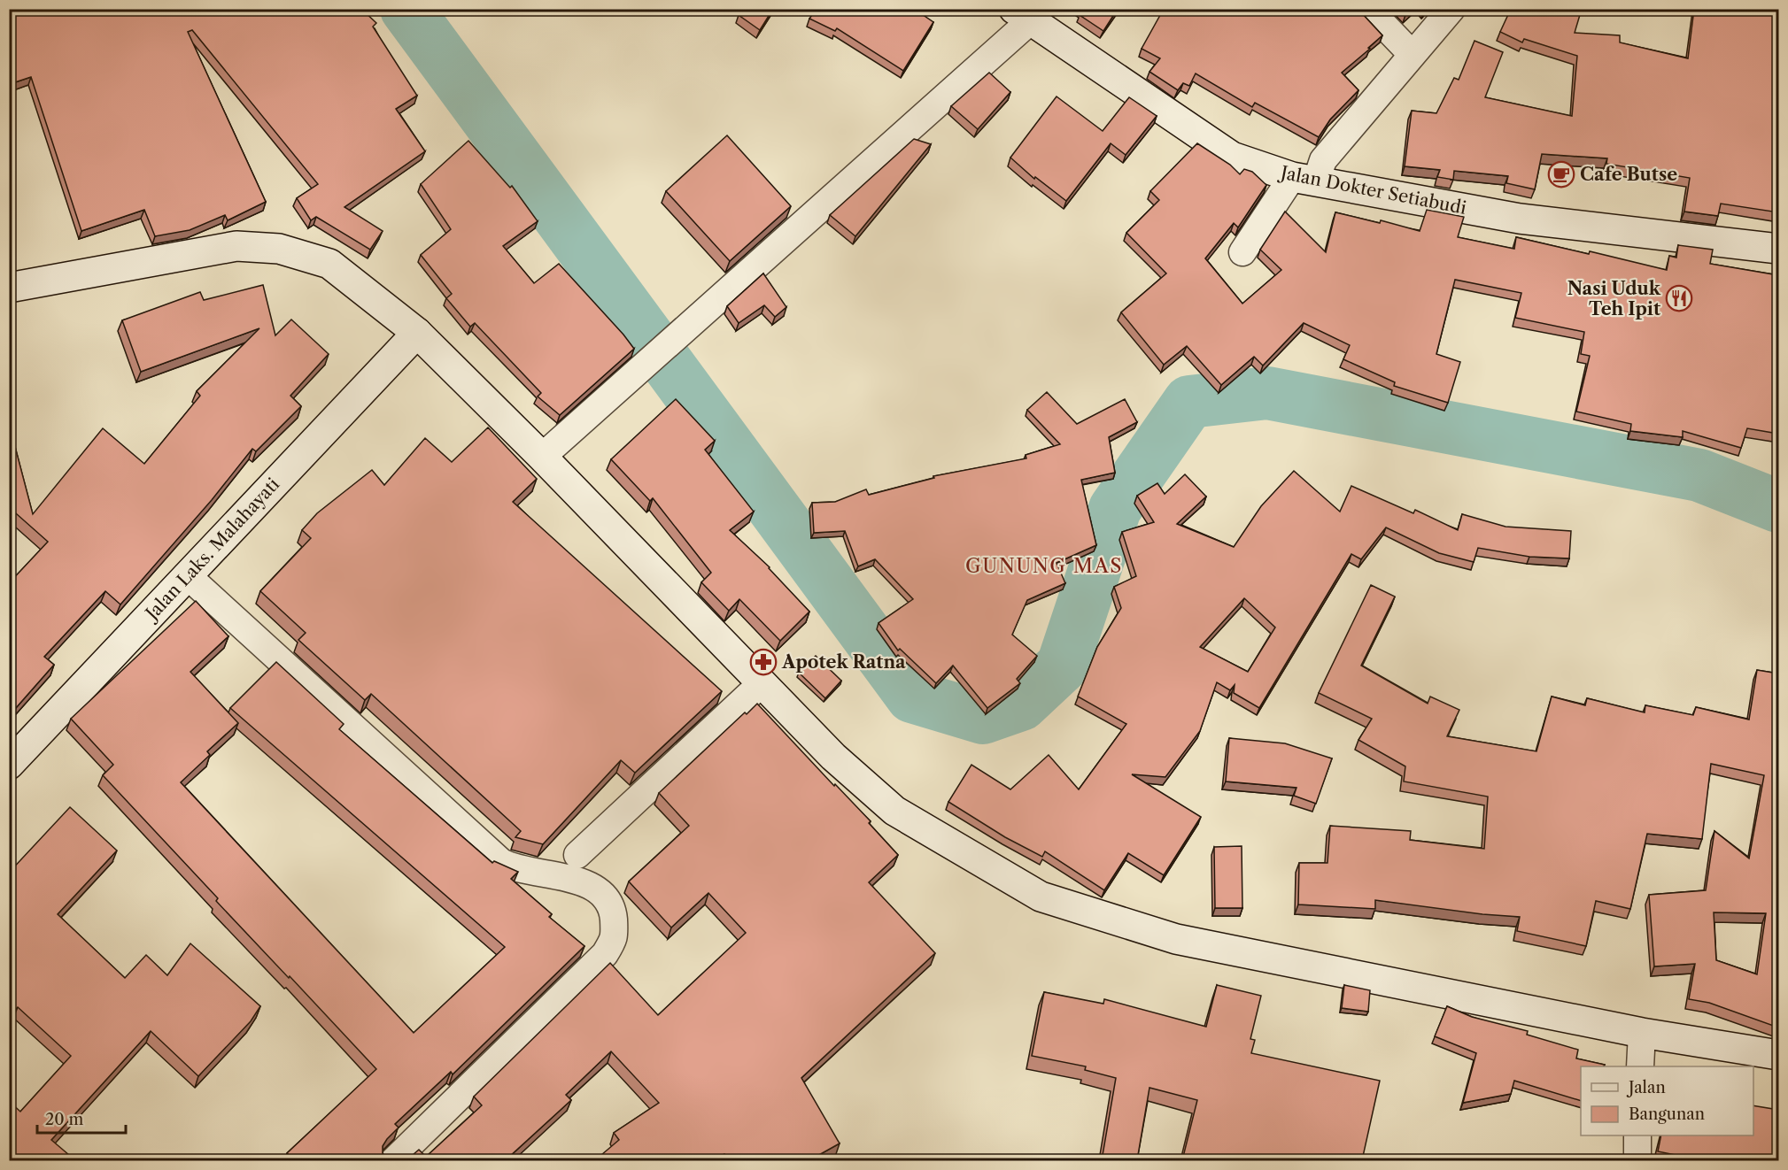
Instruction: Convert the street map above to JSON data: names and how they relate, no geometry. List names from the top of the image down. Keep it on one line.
{"streets":{"street":["Jalan Dokter Setiabudi","Jalan Laks. Malahayati"]},"districts":["GUNUNG MAS"],"places":{"cafe":["Cafe Butse"],"restaurant":["Nasi Uduk Teh Ipit"],"pharmacy":["Apotek Ratna"]},"legend":["Jalan","Bangunan"],"scale_bar":"20 m"}
